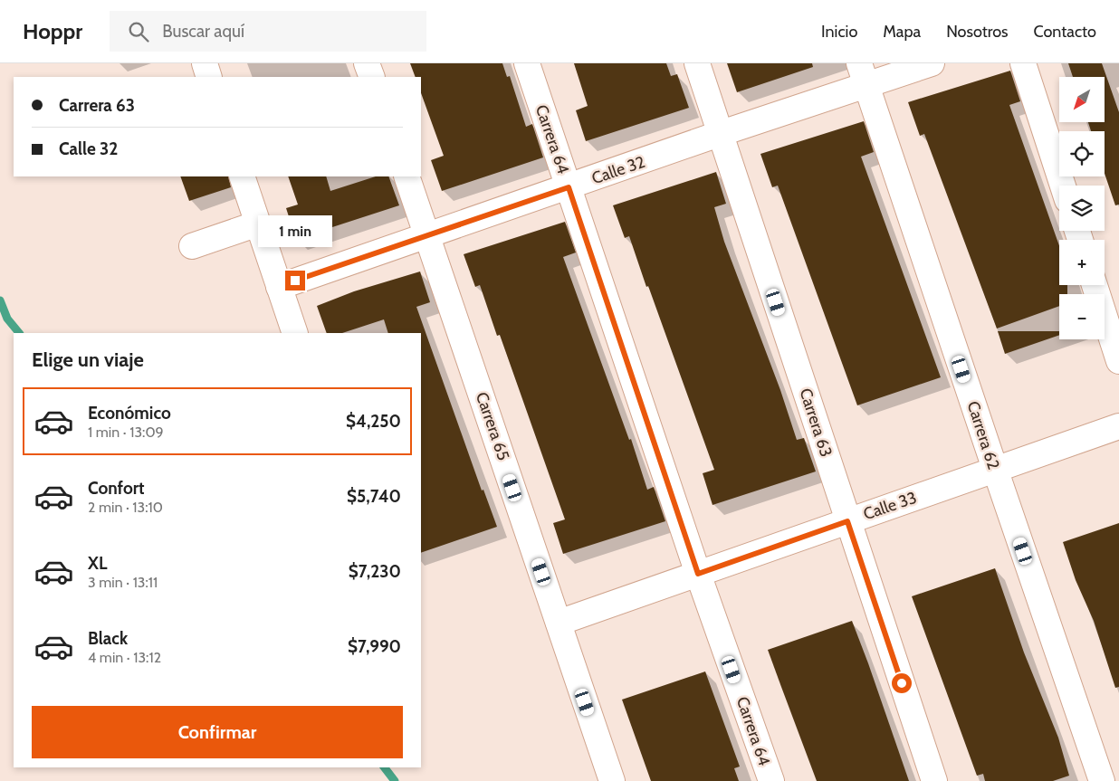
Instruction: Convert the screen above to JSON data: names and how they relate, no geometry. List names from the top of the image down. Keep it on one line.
{"streets":{"street":["Carrera 64","Calle 32","Carrera 63","Carrera 65","Carrera 62","Calle 33"]},"crossings":[["Carrera 64","Calle 32"],["Carrera 64","Calle 33"],["Calle 32","Carrera 63"],["Calle 32","Carrera 65"],["Calle 32","Carrera 62"],["Carrera 63","Calle 33"],["Carrera 65","Calle 33"],["Carrera 62","Calle 33"]],"north":"bottom left","page":{"header":"Hoppr","search":"Buscar aquí","nav":["Inicio","Mapa","Nosotros","Contacto"],"map_buttons":["+","−"],"banner":["Carrera 63","Calle 32"],"bubble":"1 min","heading":"Elige un viaje","list":[{"name":"Económico","note":"1 min · 13:09","value":"$4,250"},{"name":"Confort","note":"2 min · 13:10","value":"$5,740"},{"name":"XL","note":"3 min · 13:11","value":"$7,230"},{"name":"Black","note":"4 min · 13:12","value":"$7,990"}],"buttons":"Confirmar"}}
